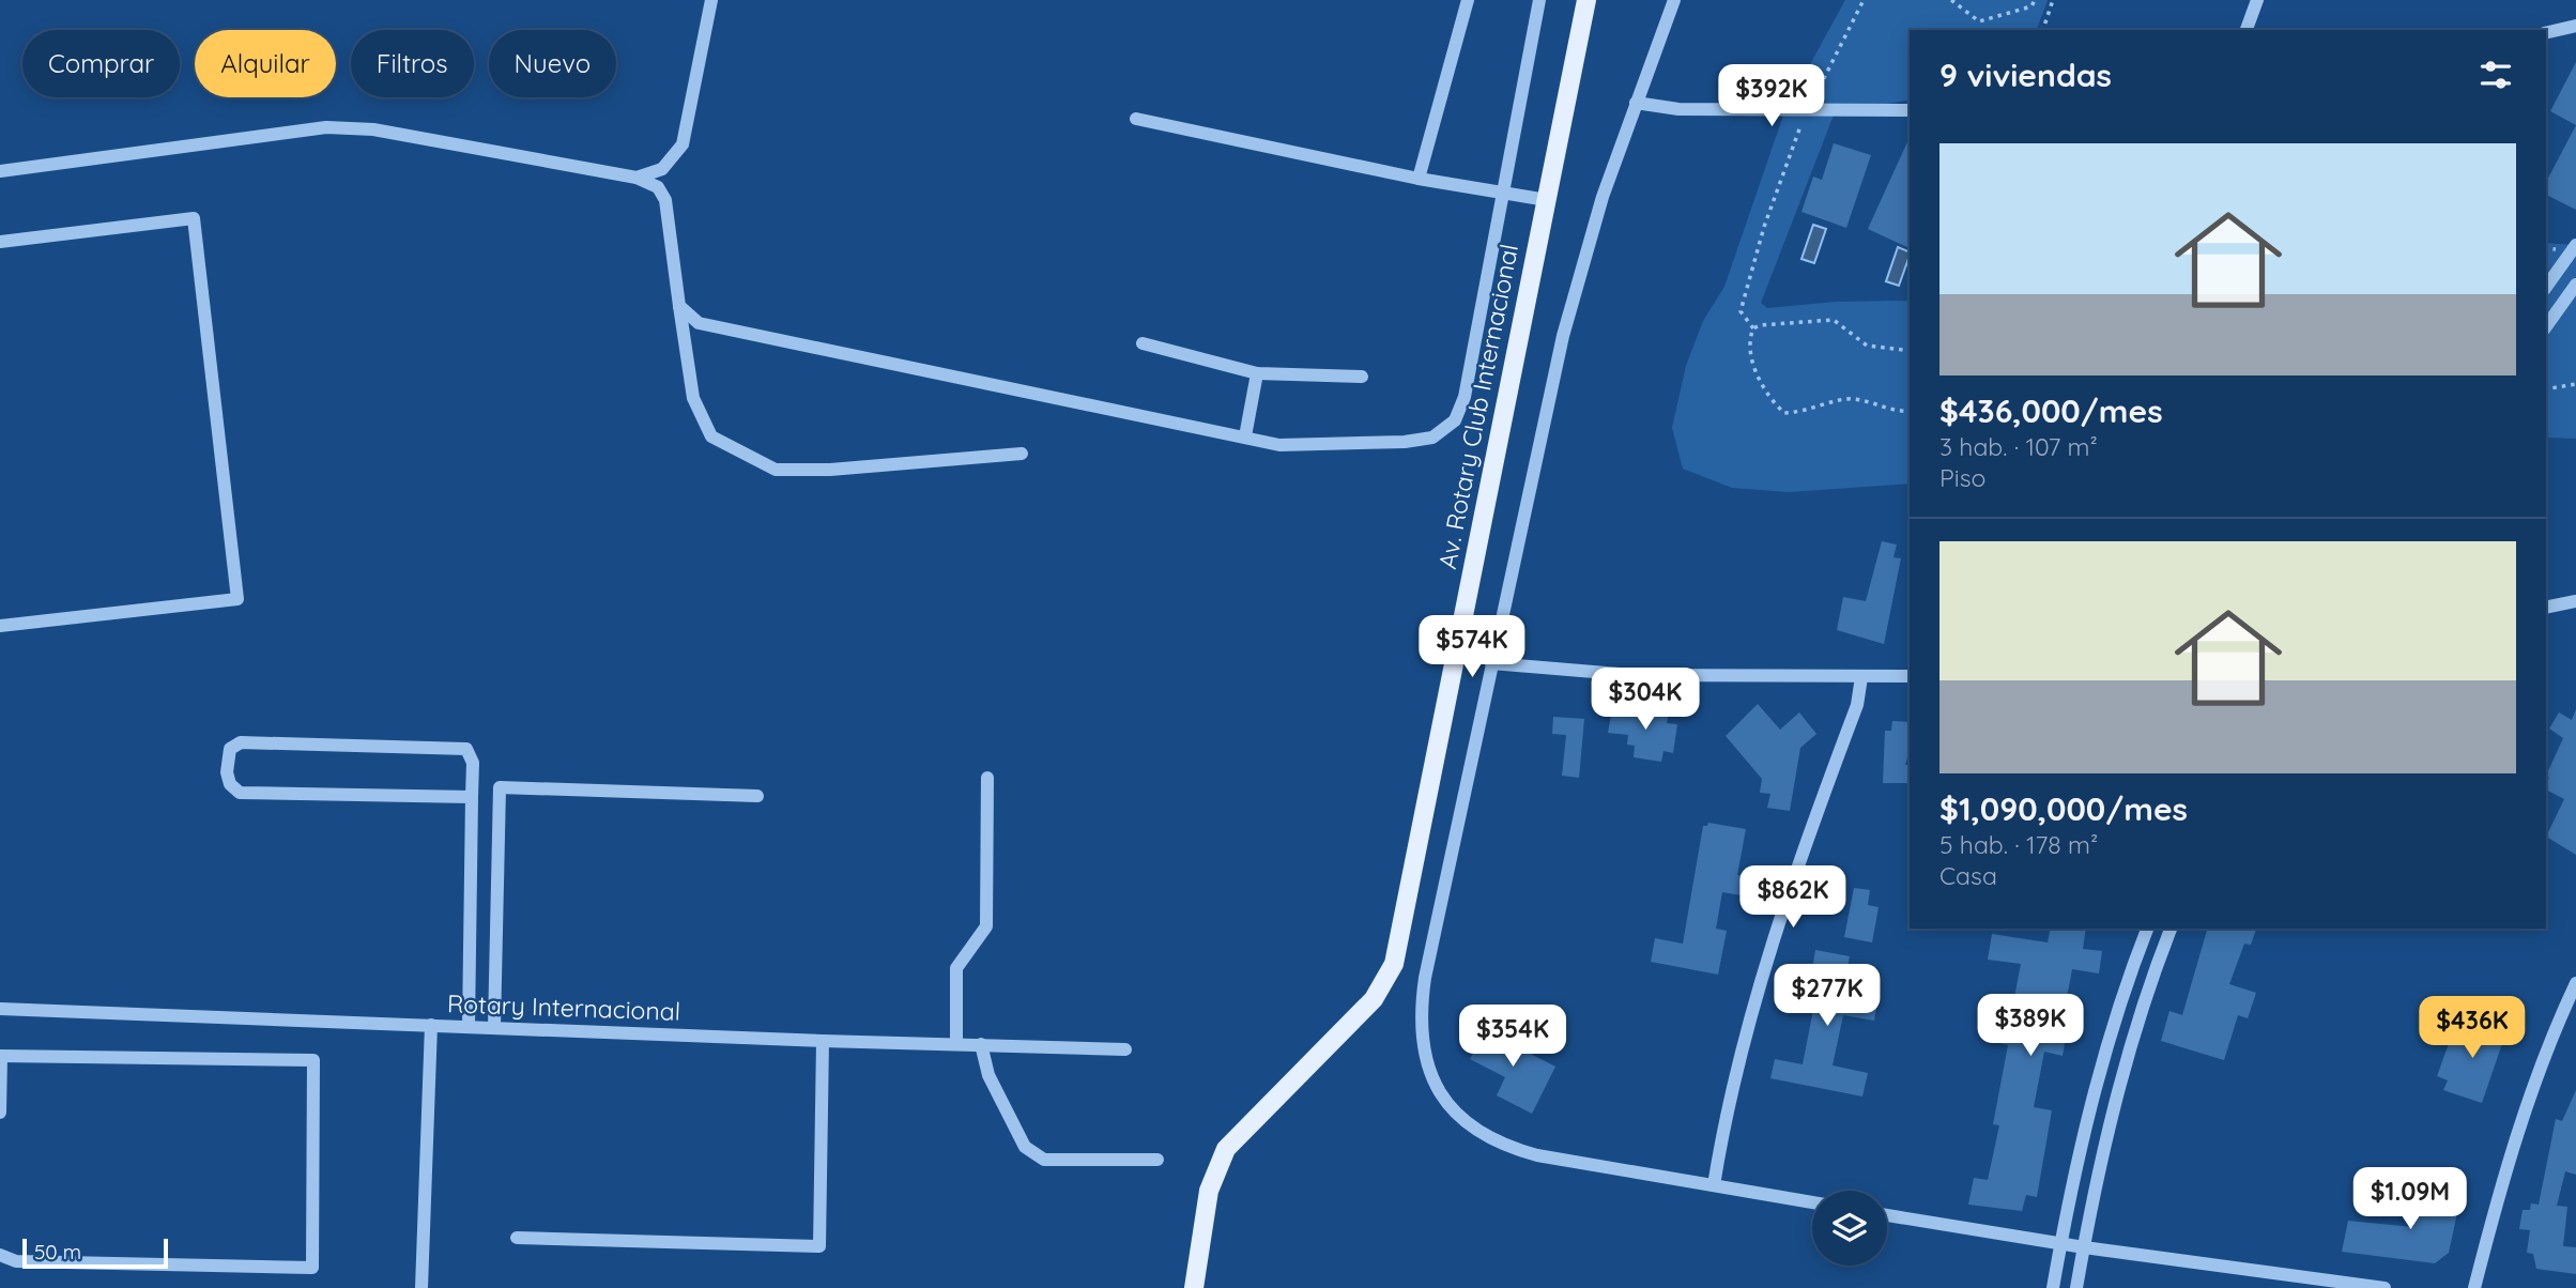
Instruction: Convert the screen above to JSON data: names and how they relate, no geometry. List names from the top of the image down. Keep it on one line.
{"streets":{"main road":["Av. Rotary Club Internacional"],"street":["Rotary Internacional"]},"scale_bar":"50 m","page":{"chip":["Comprar","Alquilar","Filtros","Nuevo"],"heading":"9 viviendas","price":["$392K","$574K","$304K","$862K","$277K","$389K","$436K","$354K","$1.09M"],"list":[{"name":"$436,000/mes","note":"3 hab. · 107 m² · Piso"},{"name":"$1,090,000/mes","note":"5 hab. · 178 m² · Casa"}],"scale":"50 m"}}
